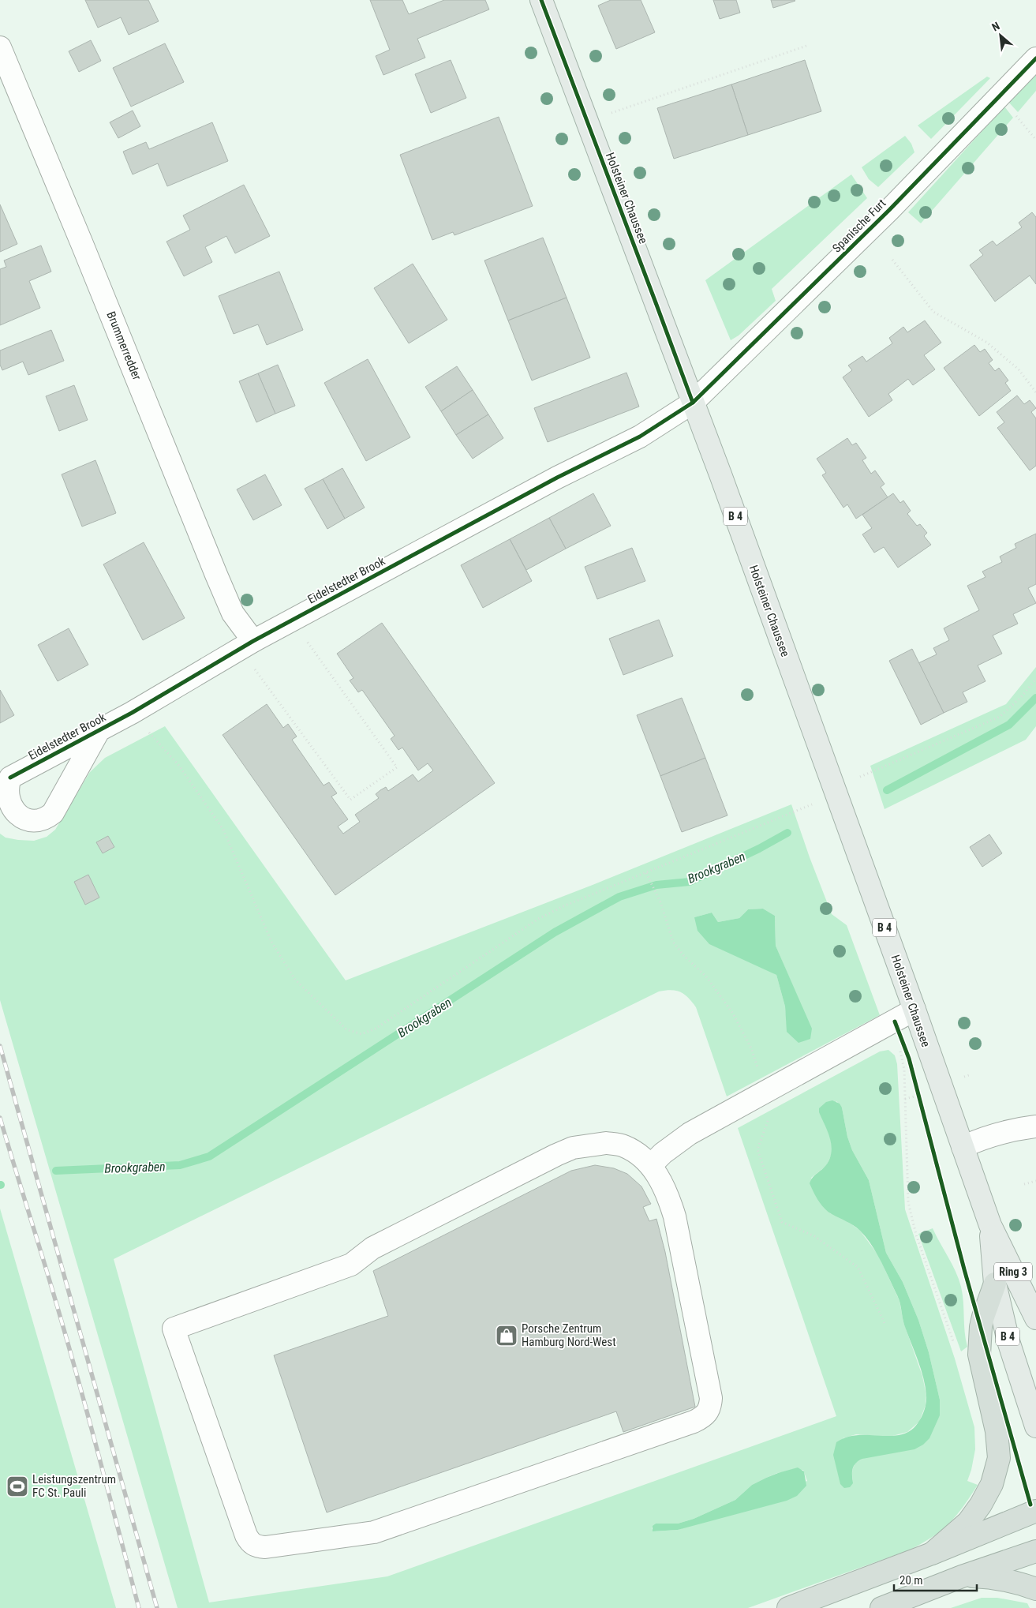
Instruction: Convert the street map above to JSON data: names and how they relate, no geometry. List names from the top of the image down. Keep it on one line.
{"streets":{"main road":["Holsteiner Chaussee","B 4","Ring 3"],"street":["Spanische Furt","Brummerredder","Eidelstedter Brook"]},"crossings":[["Holsteiner Chaussee","Spanische Furt"],["Holsteiner Chaussee","Eidelstedter Brook"],["Spanische Furt","Eidelstedter Brook"],["Brummerredder","Eidelstedter Brook"]],"water":["Brookgraben"],"places":{"shop":["Porsche Zentrum Hamburg Nord-West"],"sports":["Leistungszentrum FC St. Pauli"]},"scale_bar":"20 m","north":"top left"}
